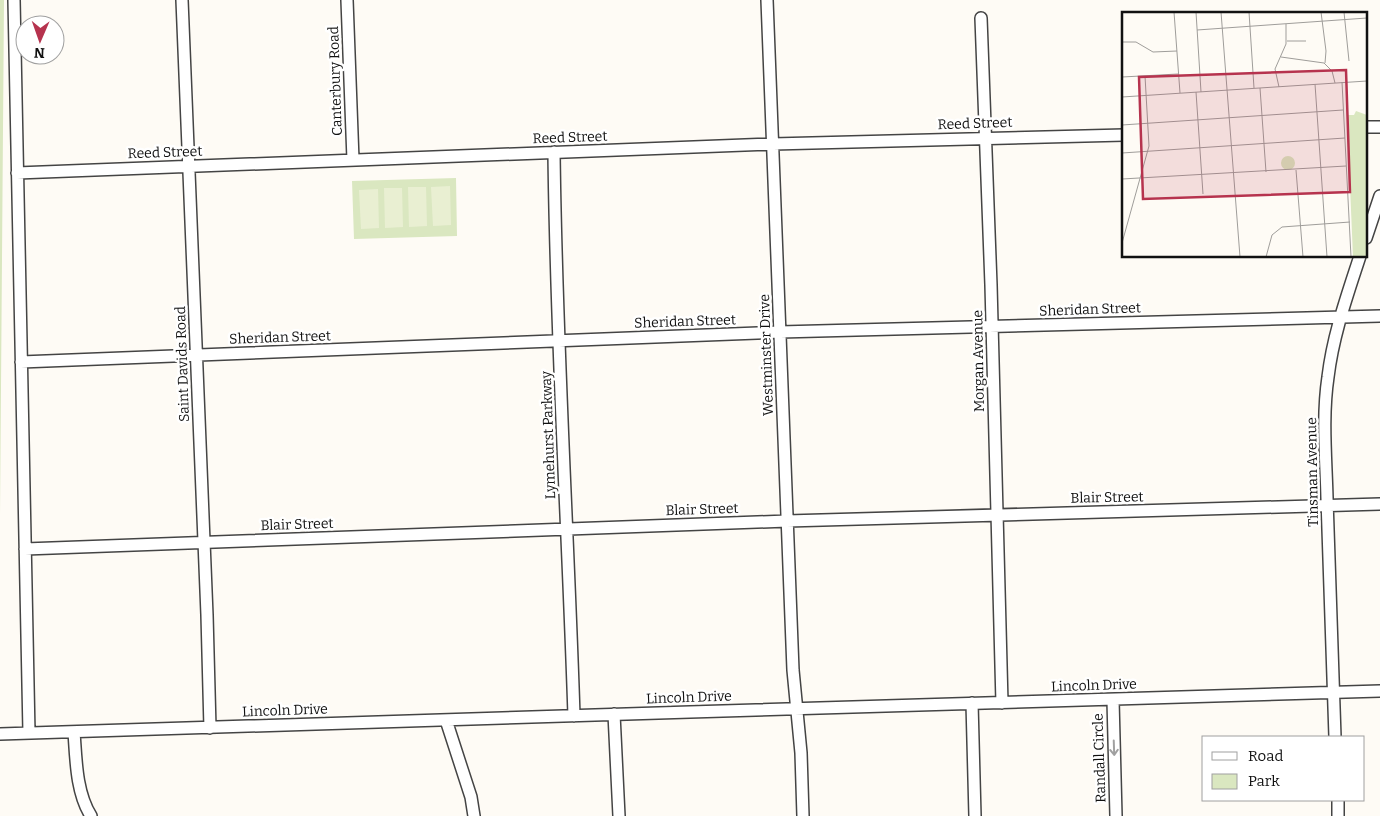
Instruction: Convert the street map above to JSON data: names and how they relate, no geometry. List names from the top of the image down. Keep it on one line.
{"streets":{"street":["Canterbury Road","Reed Street","Sheridan Street","Westminster Drive","Morgan Avenue","Saint Davids Road","Lymehurst Parkway","Tinsman Avenue","Blair Street","Lincoln Drive","Randall Circle"]},"crossings":[["Canterbury Road","Reed Street"],["Reed Street","Westminster Drive"],["Reed Street","Morgan Avenue"],["Reed Street","Saint Davids Road"],["Reed Street","Lymehurst Parkway"],["Sheridan Street","Westminster Drive"],["Sheridan Street","Morgan Avenue"],["Sheridan Street","Saint Davids Road"],["Sheridan Street","Lymehurst Parkway"],["Sheridan Street","Tinsman Avenue"],["Westminster Drive","Blair Street"],["Westminster Drive","Lincoln Drive"],["Morgan Avenue","Blair Street"],["Morgan Avenue","Lincoln Drive"],["Saint Davids Road","Blair Street"],["Saint Davids Road","Lincoln Drive"],["Lymehurst Parkway","Blair Street"],["Lymehurst Parkway","Lincoln Drive"],["Tinsman Avenue","Blair Street"],["Tinsman Avenue","Lincoln Drive"],["Lincoln Drive","Randall Circle"]],"one_way":["Randall Circle"],"legend":["Road","Park"],"north":"bottom"}
